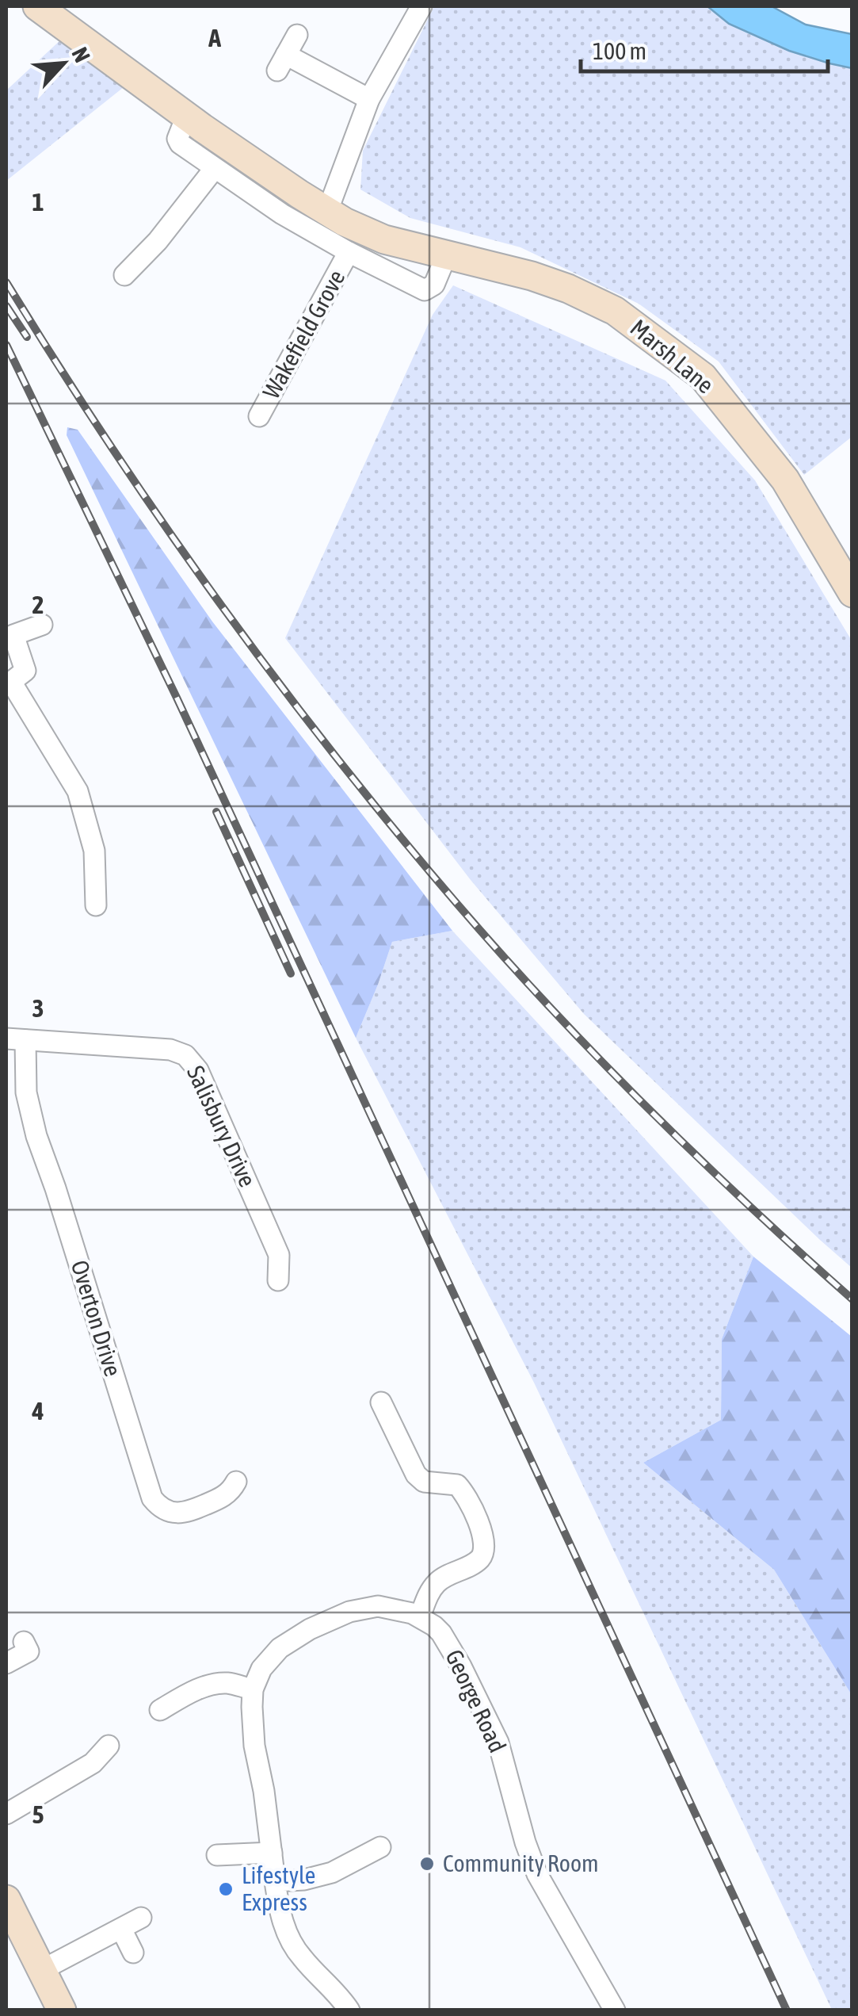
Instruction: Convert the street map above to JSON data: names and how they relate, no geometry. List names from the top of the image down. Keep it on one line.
{"streets":{"main road":["Marsh Lane"],"street":["Wakefield Grove","Salisbury Drive","Overton Drive","George Road"]},"crossings":[["Salisbury Drive","Overton Drive"]],"places":["Community Room","Lifestyle Express"],"scale_bar":"100 m","north":"top right","grid":{"columns":["A"],"rows":["1","2","3","4","5"]}}
